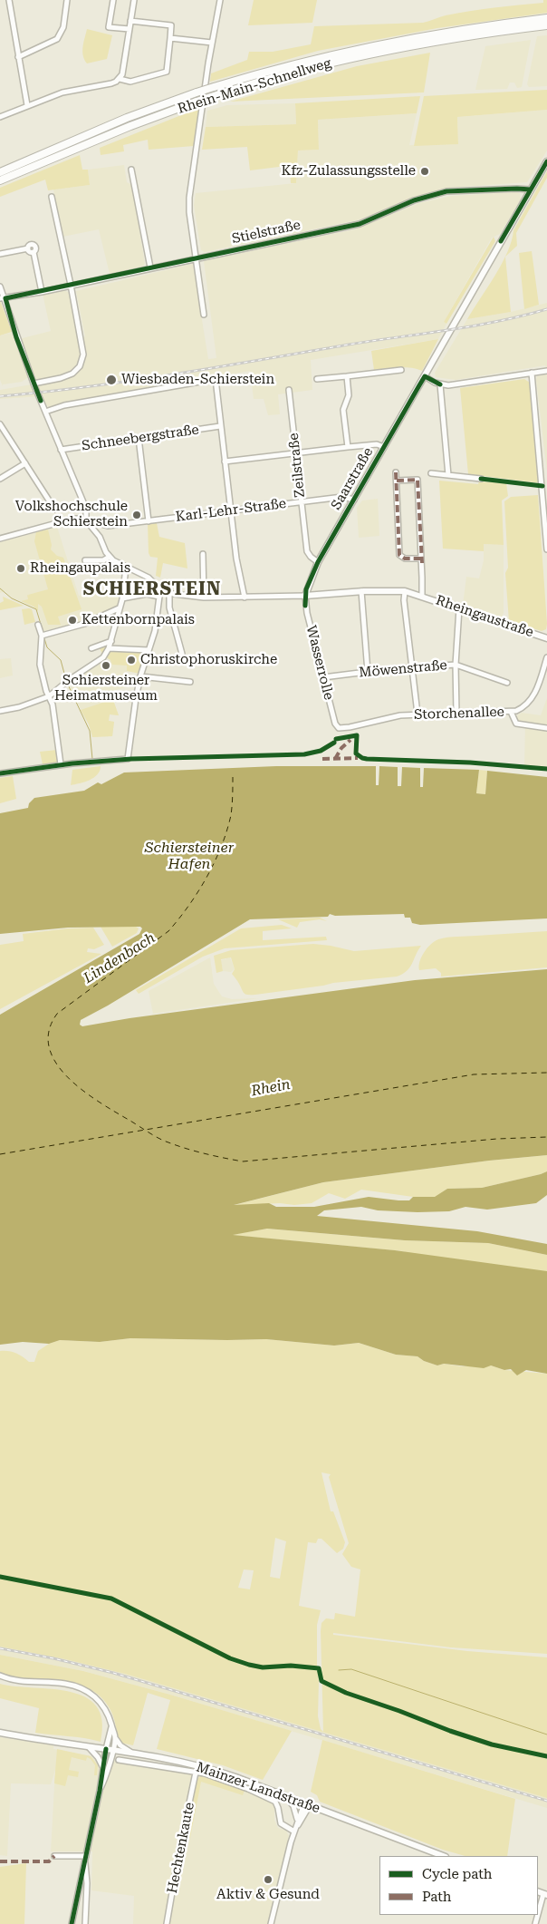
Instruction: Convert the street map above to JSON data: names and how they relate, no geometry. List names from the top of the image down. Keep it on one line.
{"streets":{"highway":["Rhein-Main-Schnellweg"],"main road":["Saarstraße","Rheingaustraße","Mainzer Landstraße"],"street":["Stielstraße","Schneebergstraße","Zeilstraße","Karl-Lehr-Straße","Wasserrolle","Möwenstraße","Storchenallee","Hechtenkaute"]},"crossings":[["Stielstraße","Saarstraße"],["Zeilstraße","Saarstraße"],["Zeilstraße","Karl-Lehr-Straße"],["Saarstraße","Karl-Lehr-Straße"],["Saarstraße","Rheingaustraße"],["Saarstraße","Wasserrolle"],["Rheingaustraße","Wasserrolle"],["Wasserrolle","Möwenstraße"],["Wasserrolle","Storchenallee"],["Mainzer Landstraße","Hechtenkaute"]],"districts":["SCHIERSTEIN"],"water":["Schiersteiner Hafen","Lindenbach","Rhein"],"places":["Kfz-Zulassungsstelle","Wiesbaden-Schierstein","Volkshochschule Schierstein","Rheingaupalais","Kettenbornpalais","Christophoruskirche","Schiersteiner Heimatmuseum","Aktiv & Gesund"],"legend":["Cycle path","Path"]}
